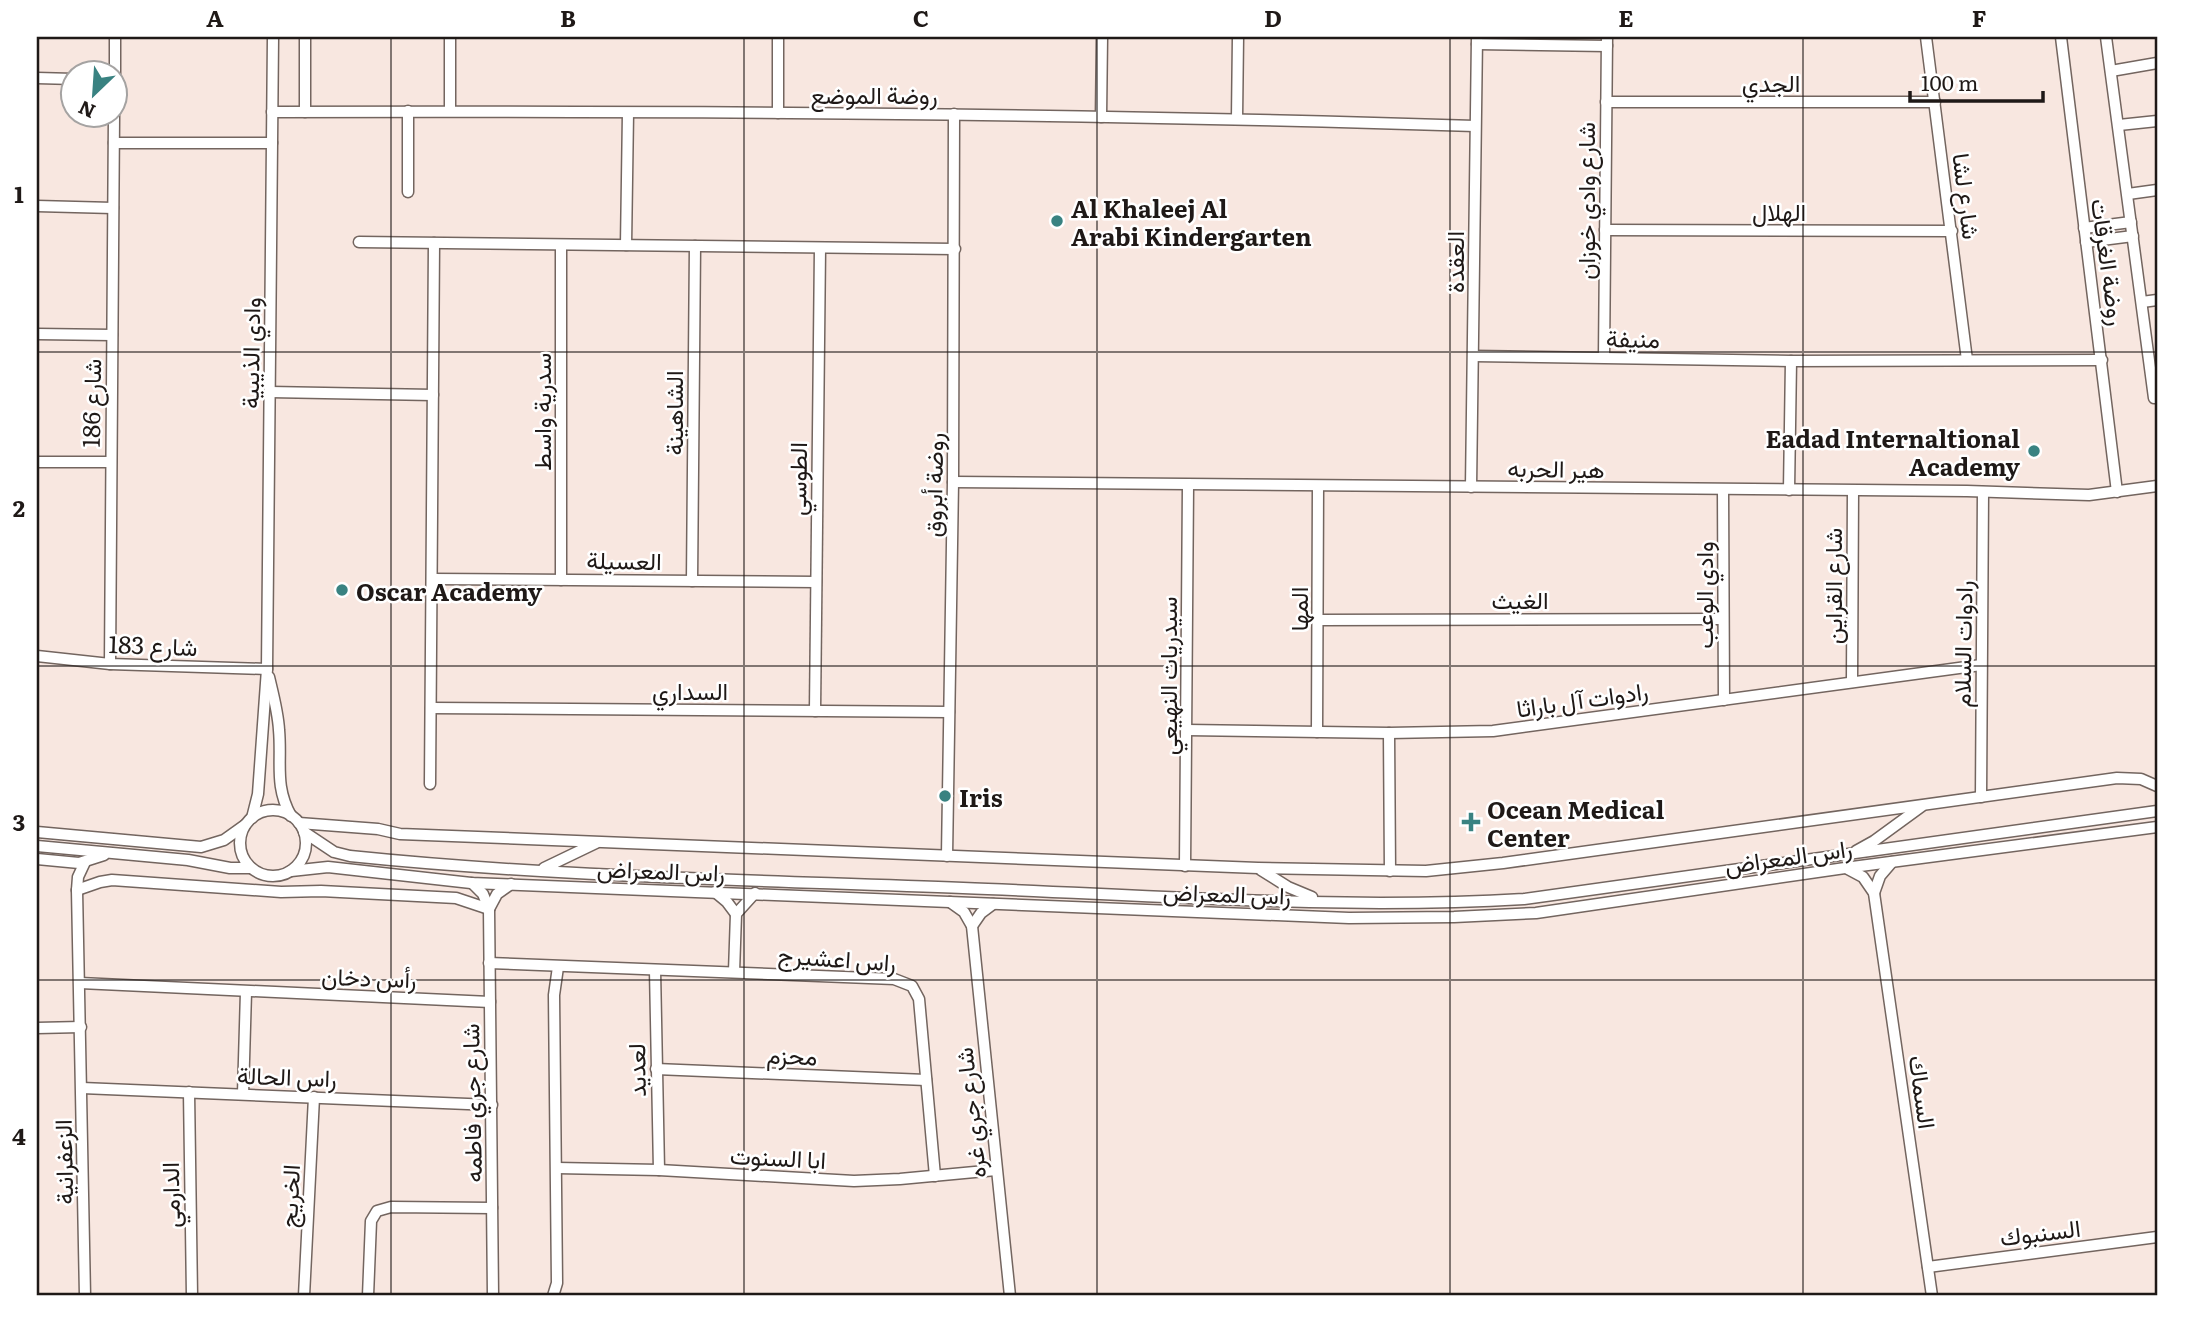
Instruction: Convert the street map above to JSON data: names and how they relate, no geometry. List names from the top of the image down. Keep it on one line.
{"streets":{"street":["الجدي","روضة الموضع","شارع لشا","شارع وادي خوزان","الهلال","العقدة","روضة الغرقات","منيفة","وادي الذيبية","شارع 186","سدرية واسط","الشاهينة","هير الحربه","الطوسي","روضة أبروق","العسيلة","شارع القراين","وادي الوعب","الغيث","المها","شارع 183","رادوات السلام","سيدريات النهيعي","السداري","رادوات آل باراثا","راس المعراض","راس اعشيرج","رأس دخان","محزم","لعديد","راس الحالة","السماك","شارع جري فاطمه","شارع جري غره","ابا السنوت","الزعفرانية","الدارمي","الخريج","السنبوك"]},"crossings":[["الجدي","شارع لشا"],["الجدي","شارع وادي خوزان"],["روضة الموضع","العقدة"],["روضة الموضع","وادي الذيبية"],["روضة الموضع","روضة أبروق"],["شارع لشا","الهلال"],["شارع لشا","منيفة"],["شارع وادي خوزان","الهلال"],["شارع وادي خوزان","العقدة"],["شارع وادي خوزان","منيفة"],["العقدة","منيفة"],["العقدة","هير الحربه"],["روضة الغرقات","منيفة"],["روضة الغرقات","هير الحربه"],["وادي الذيبية","شارع 183"],["وادي الذيبية","راس المعراض"],["شارع 186","شارع 183"],["سدرية واسط","العسيلة"],["الشاهينة","العسيلة"],["هير الحربه","روضة أبروق"],["هير الحربه","شارع القراين"],["هير الحربه","وادي الوعب"],["هير الحربه","المها"],["هير الحربه","رادوات السلام"],["هير الحربه","سيدريات النهيعي"],["الطوسي","العسيلة"],["الطوسي","السداري"],["روضة أبروق","السداري"],["روضة أبروق","راس المعراض"],["شارع القراين","رادوات آل باراثا"],["وادي الوعب","الغيث"],["وادي الوعب","رادوات آل باراثا"],["الغيث","المها"],["المها","رادوات آل باراثا"],["رادوات السلام","رادوات آل باراثا"],["رادوات السلام","راس المعراض"],["سيدريات النهيعي","رادوات آل باراثا"],["سيدريات النهيعي","راس المعراض"],["راس اعشيرج","محزم"],["راس اعشيرج","لعديد"],["راس اعشيرج","شارع جري فاطمه"],["راس اعشيرج","ابا السنوت"],["رأس دخان","شارع جري فاطمه"],["رأس دخان","الزعفرانية"],["محزم","لعديد"],["لعديد","ابا السنوت"],["راس الحالة","شارع جري فاطمه"],["راس الحالة","الزعفرانية"],["راس الحالة","الدارمي"],["راس الحالة","الخريج"],["السماك","السنبوك"],["شارع جري غره","ابا السنوت"]],"places":{"other":["Al Khaleej Al Arabi Kindergarten","Eadad Internaltional Academy","Oscar Academy","Iris"],"health":["Ocean Medical Center"]},"scale_bar":"100 m","north":"bottom left","grid":{"columns":["A","B","C","D","E","F"],"rows":["1","2","3","4"]}}
